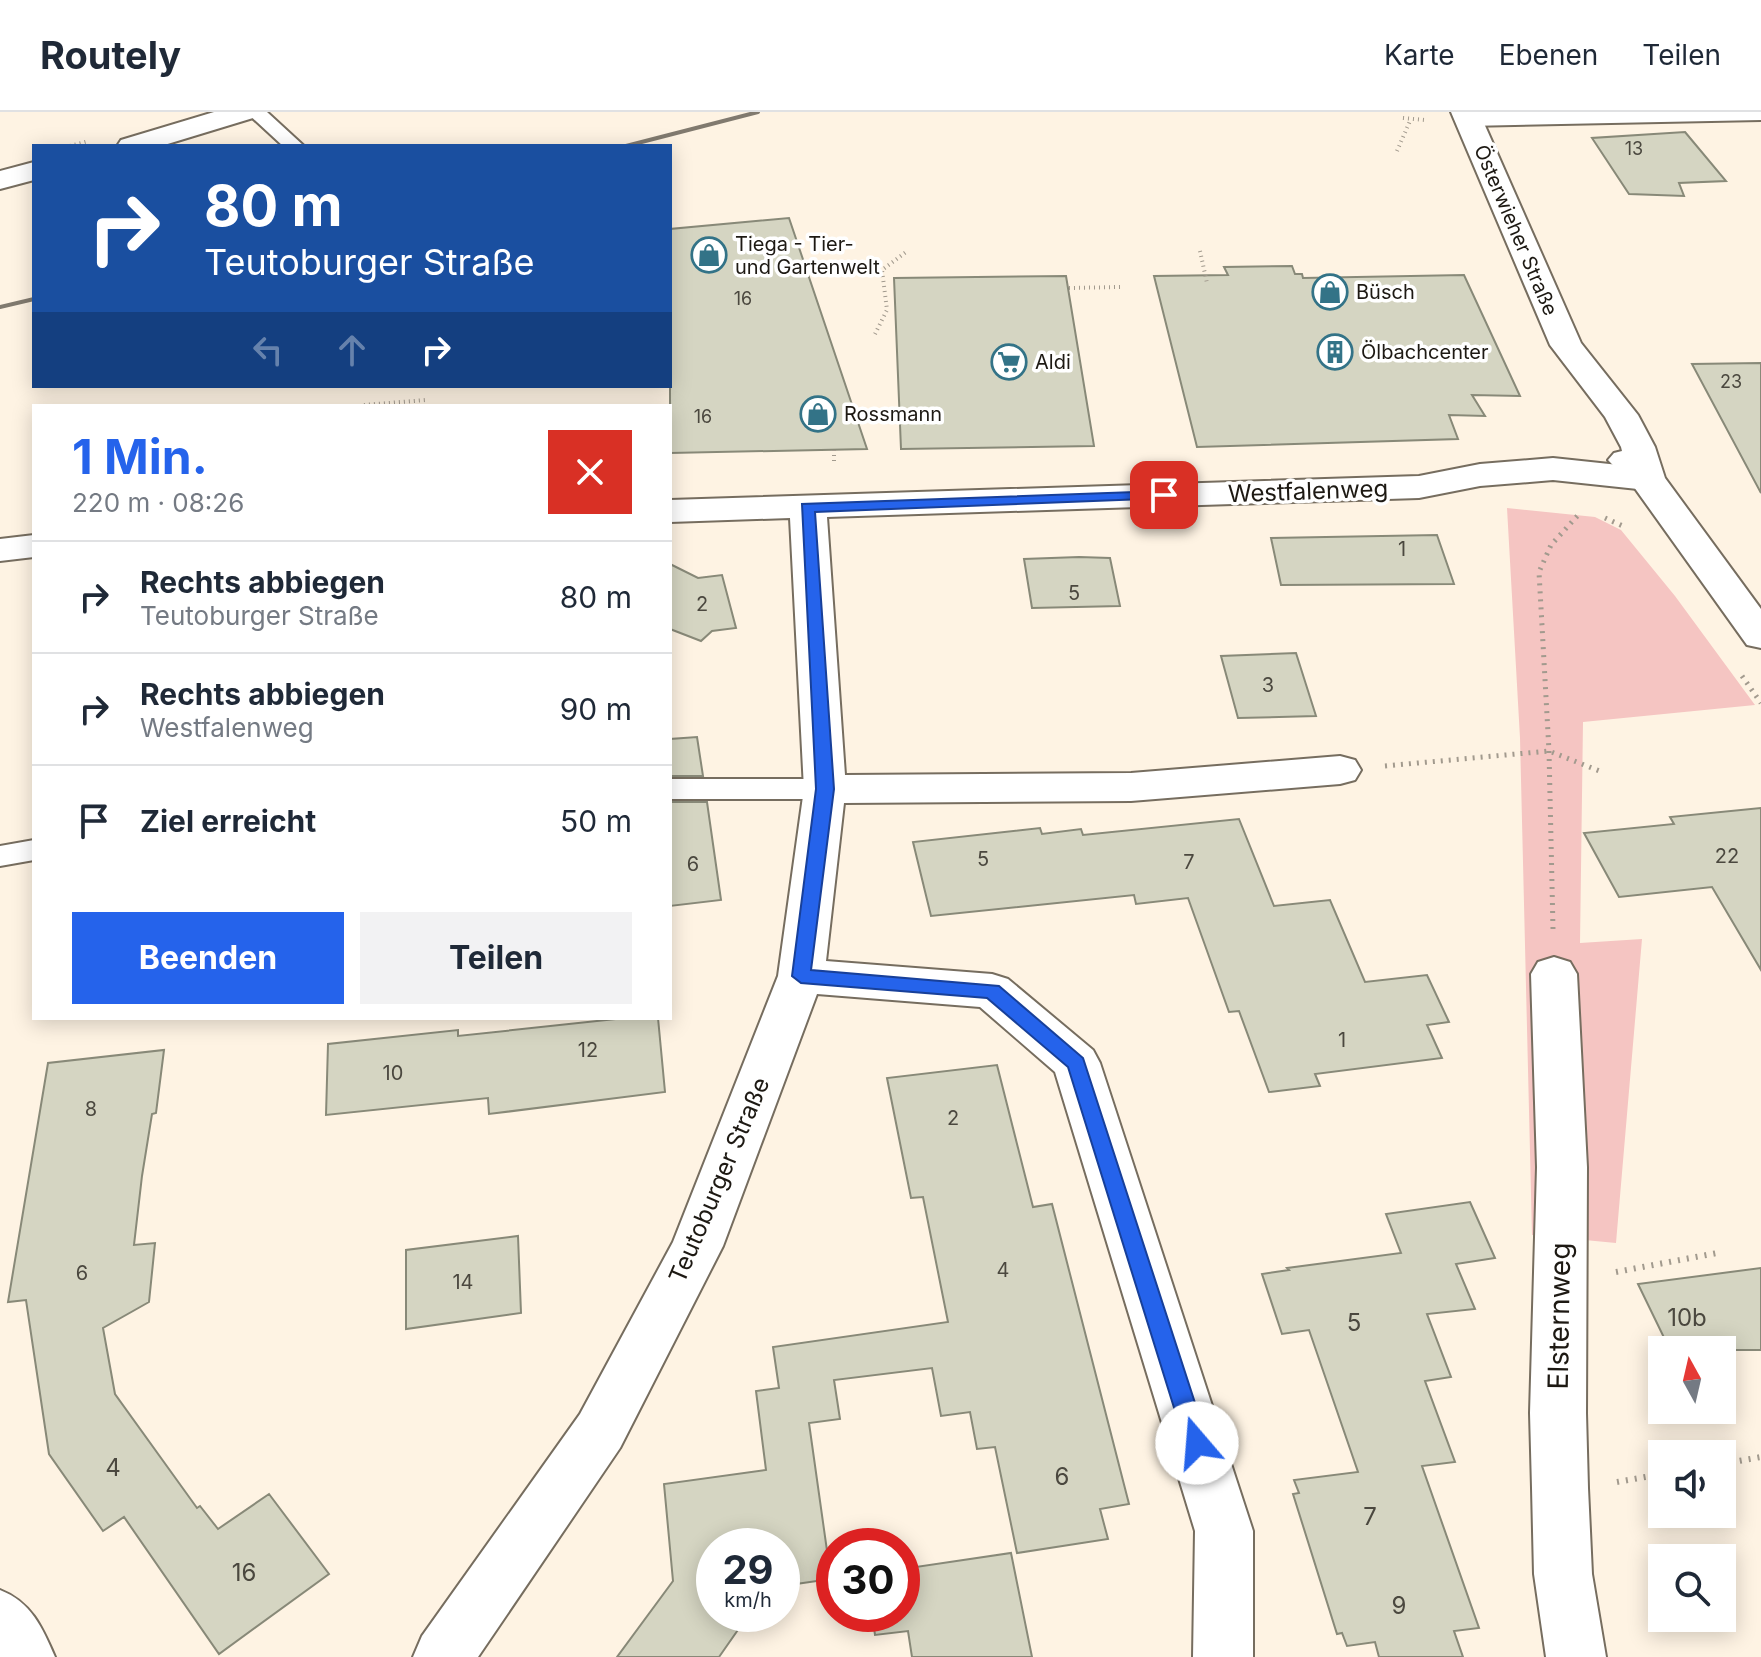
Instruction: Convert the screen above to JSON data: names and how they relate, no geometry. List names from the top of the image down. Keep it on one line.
{"streets":{"street":["Österwieher Straße","Westfalenweg","Teutoburger Straße","Elsternweg"]},"crossings":[["Österwieher Straße","Westfalenweg"],["Westfalenweg","Teutoburger Straße"]],"places":{"shop":["Tiega - Tier- und Gartenwelt","Büsch","Rossmann"],"building":["Ölbachcenter"],"supermarket":["Aldi"]},"house_numbers":["13","16","23","16","1","5","2","3","22","5","7","6","1","12","10","8","2","4","6","14","10b","5","4","6","7","16","9"],"north":"top","page":{"header":"Routely","nav":["Karte","Ebenen","Teilen"],"turn":["80 m","Teutoburger Straße"],"heading":["1 Min.","220 m · 08:26"],"list":[{"name":"Rechts abbiegen","note":"Teutoburger Straße","value":"80 m"},{"name":"Rechts abbiegen","note":"Westfalenweg","value":"90 m"},{"name":"Ziel erreicht","value":"50 m"}],"buttons":["Beenden","Teilen"],"speed":"29 km/h","limit":"30"}}
